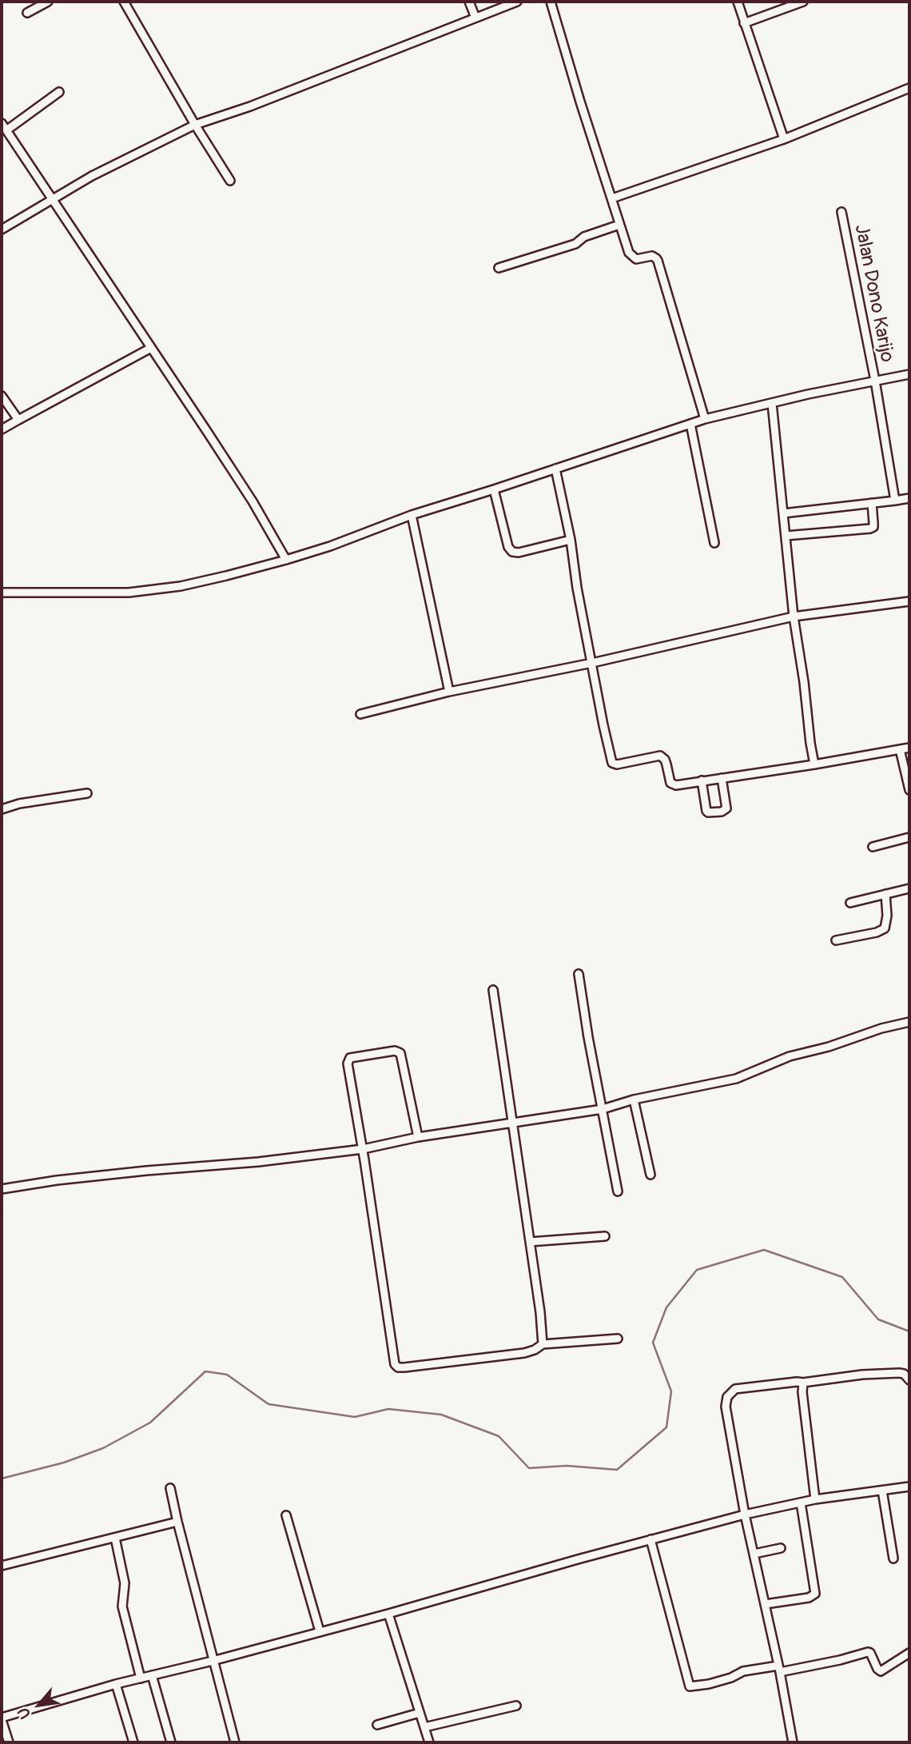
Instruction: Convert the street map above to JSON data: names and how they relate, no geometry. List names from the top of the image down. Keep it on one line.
{"streets":{"street":["Jalan Dono Karijo"]},"north":"bottom left"}
